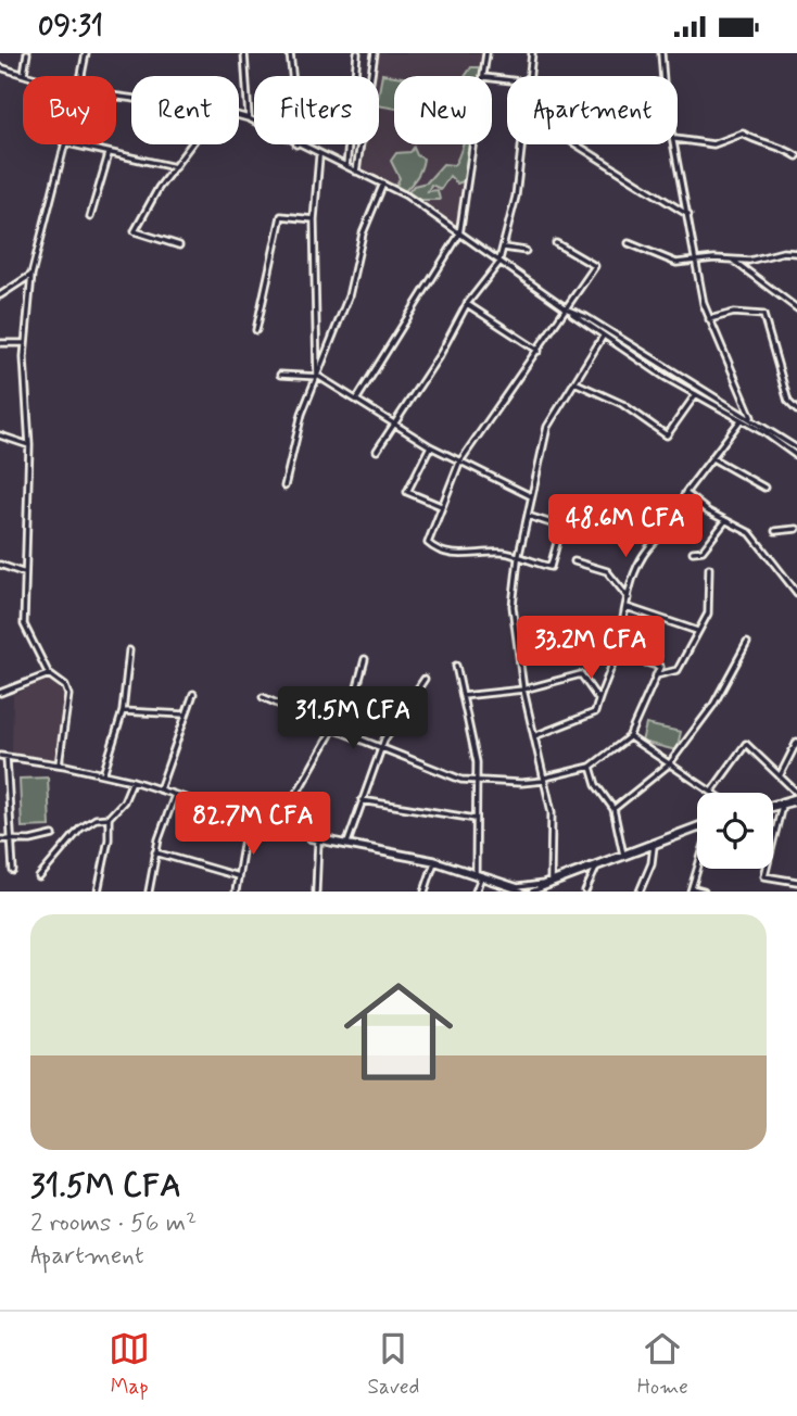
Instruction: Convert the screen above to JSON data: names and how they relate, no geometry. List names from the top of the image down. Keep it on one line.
{"page":{"status":"09:31","chip":["Buy","Rent","Filters","New","Apartment"],"price":["48.6M CFA","33.2M CFA","31.5M CFA","82.7M CFA"],"list":[{"name":"31.5M CFA","note":"2 rooms · 56 m² · Apartment"}],"tabs":["Map","Saved","Home"]}}
